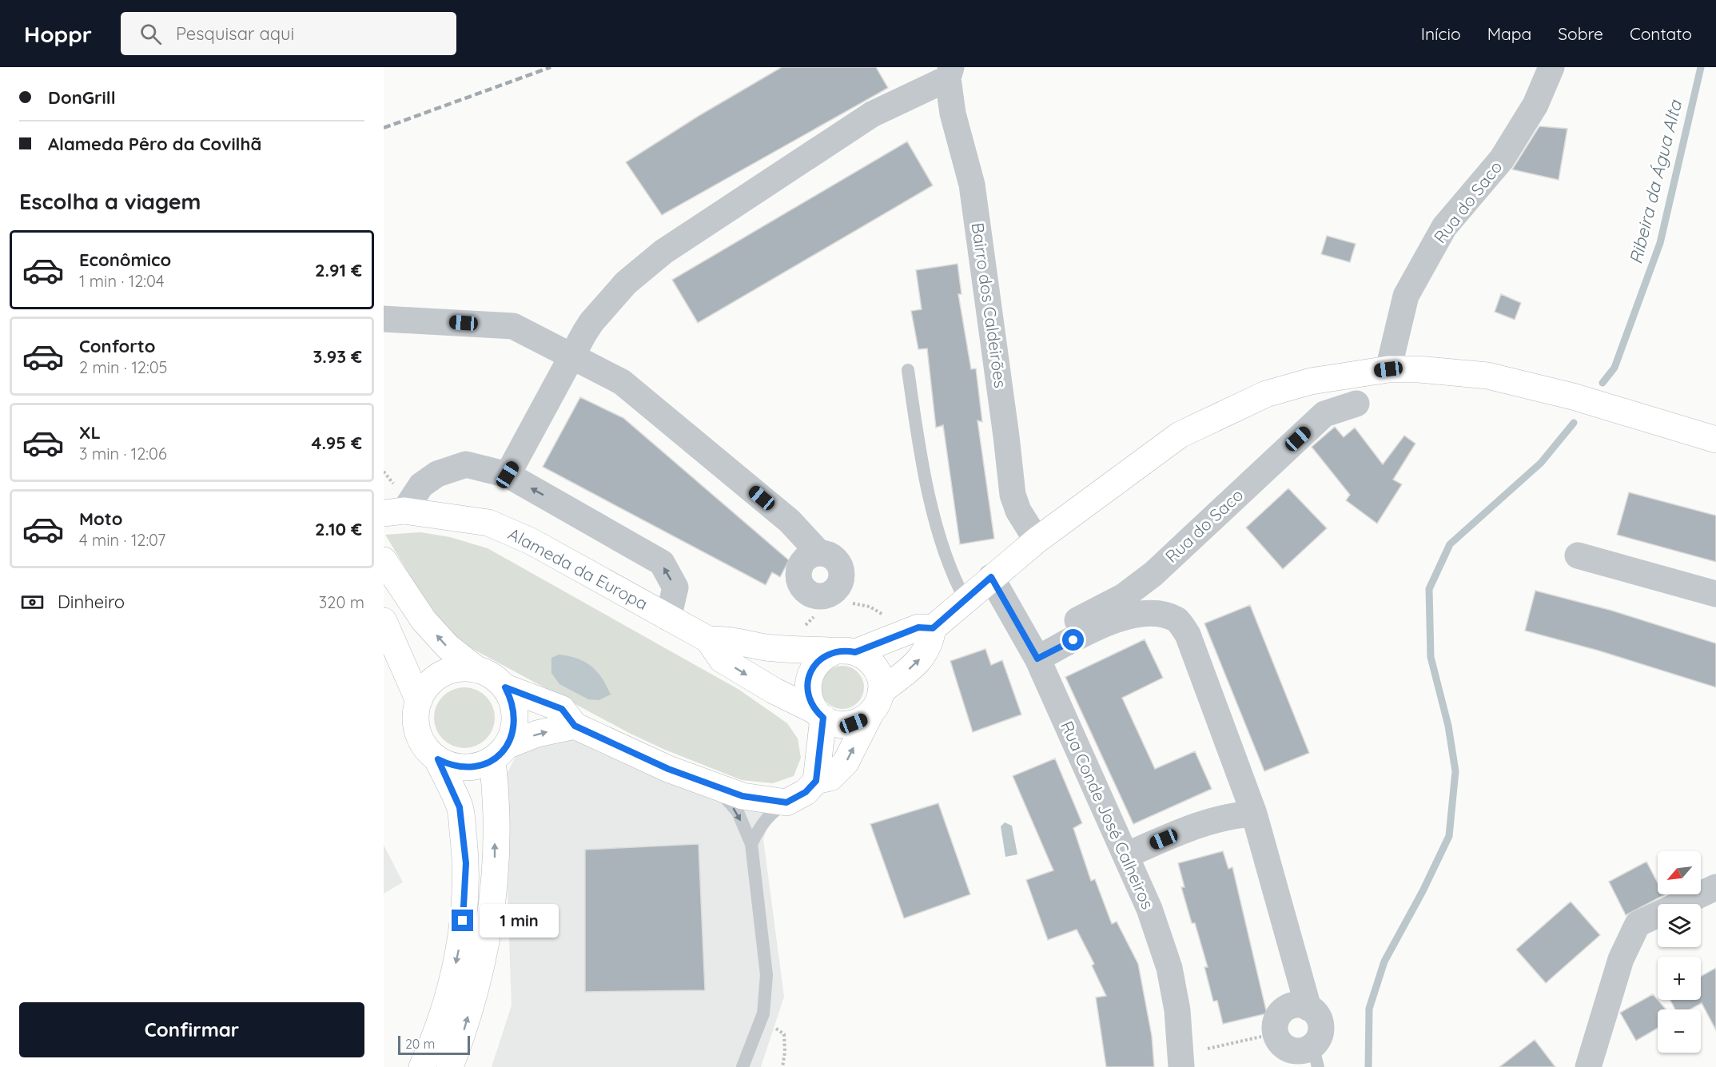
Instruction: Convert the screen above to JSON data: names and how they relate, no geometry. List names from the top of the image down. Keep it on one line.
{"streets":{"main road":["Alameda da Europa"],"street":["Rua do Saco","Bairro dos Caldeirões","Rua Conde José Calheiros"]},"crossings":[["Rua do Saco","Rua Conde José Calheiros"]],"water":["Ribeira da Água Alta"],"scale_bar":"20 m","north":"bottom left","page":{"header":"Hoppr","search":"Pesquisar aqui","nav":["Início","Mapa","Sobre","Contato"],"banner":["DonGrill","Alameda Pêro da Covilhã"],"heading":"Escolha a viagem","list":[{"name":"Econômico","note":"1 min · 12:04","value":"2.91 €"},{"name":"Conforto","note":"2 min · 12:05","value":"3.93 €"},{"name":"XL","note":"3 min · 12:06","value":"4.95 €"},{"name":"Moto","note":"4 min · 12:07","value":"2.10 €"}],"pay":["Dinheiro","320 m"],"map_buttons":["+","−"],"bubble":"1 min","buttons":"Confirmar","scale":"20 m"}}
